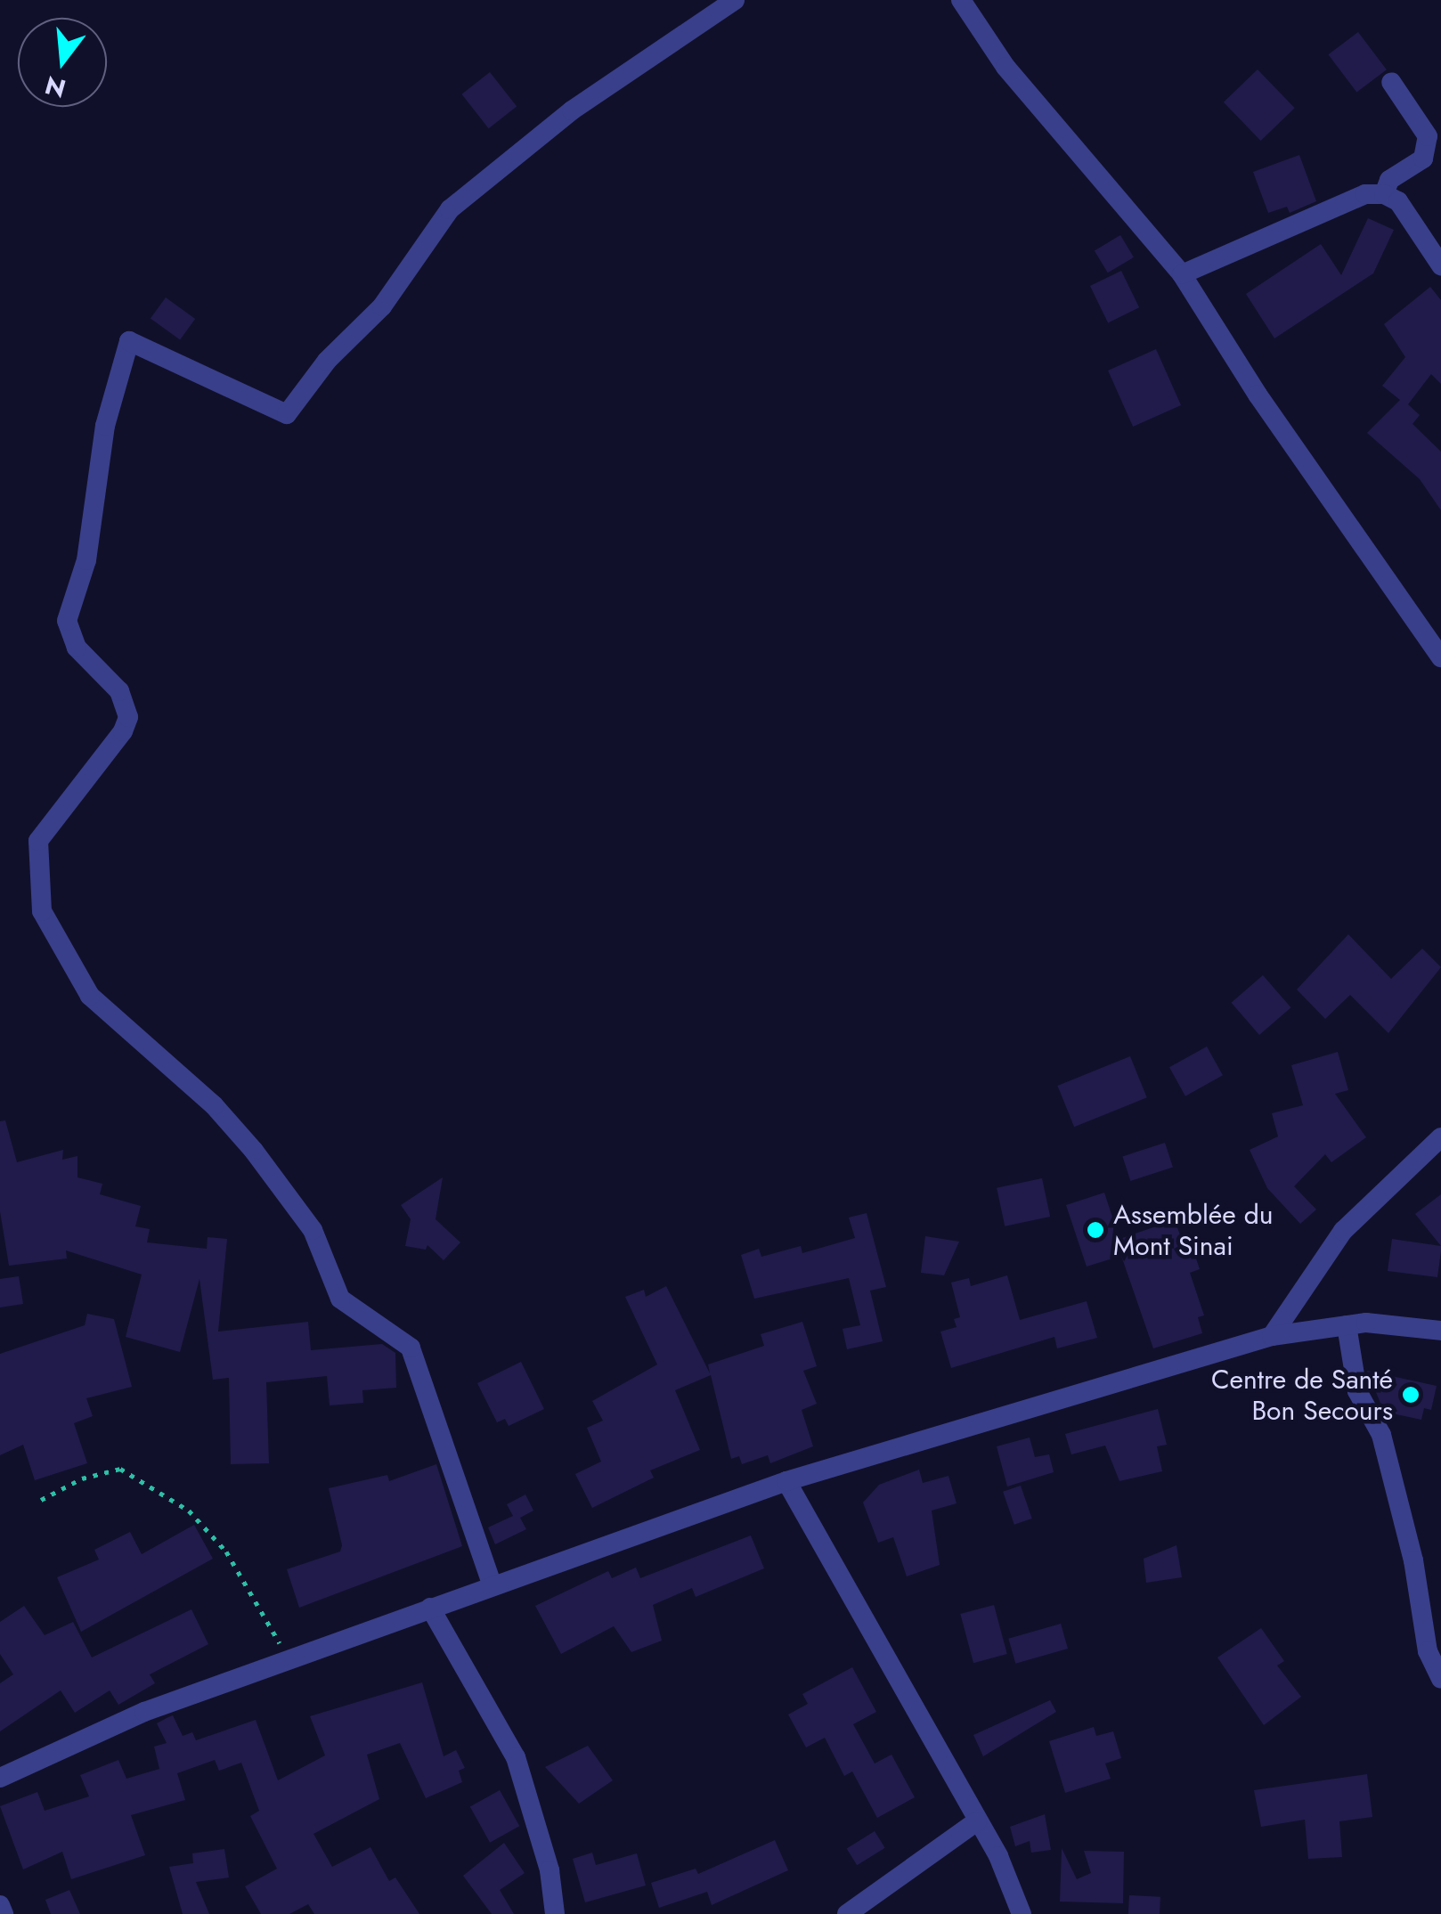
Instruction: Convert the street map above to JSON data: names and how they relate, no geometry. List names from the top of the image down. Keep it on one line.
{"places":["Assemblée du Mont Sinai","Centre de Santé Bon Secours"],"north":"bottom"}
